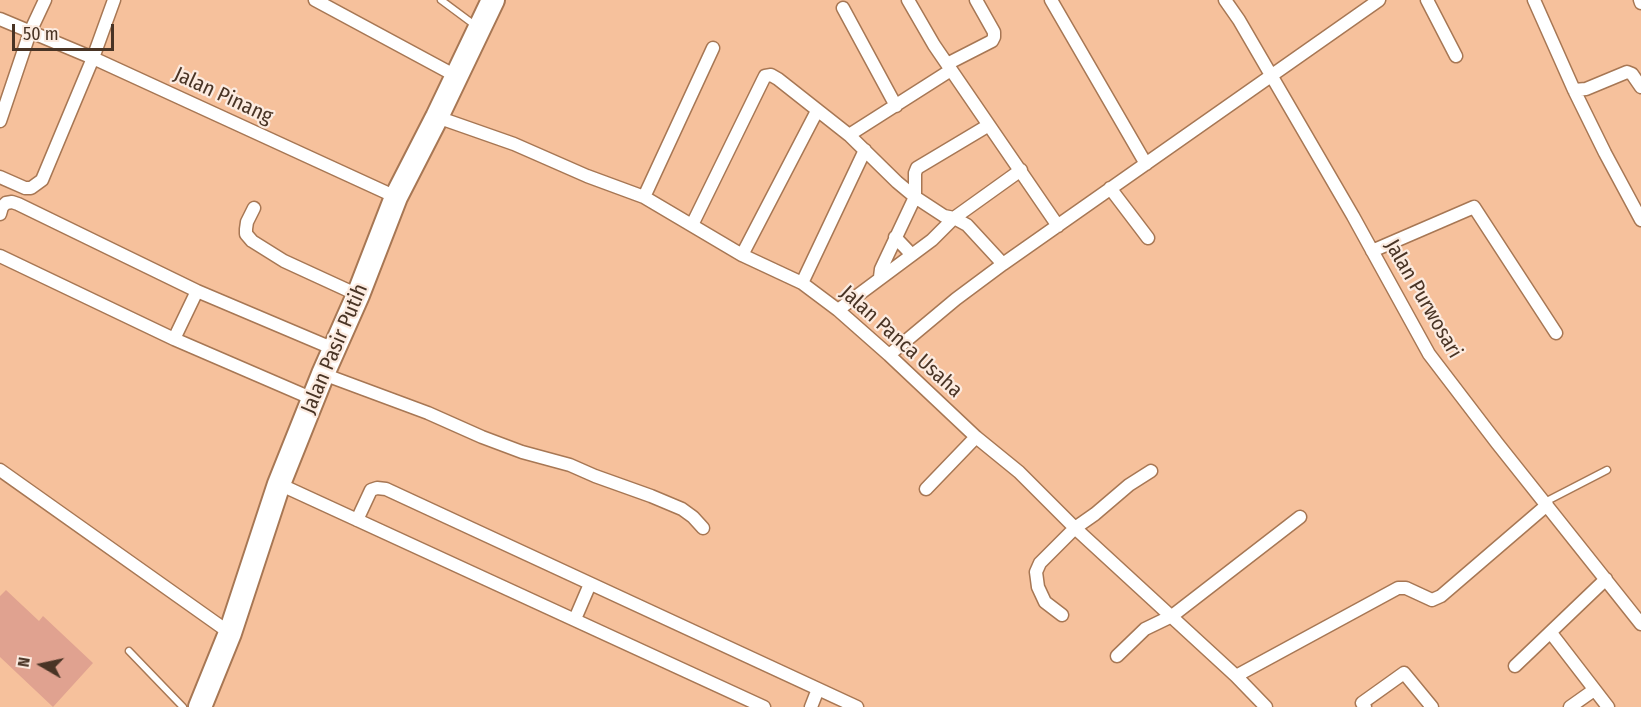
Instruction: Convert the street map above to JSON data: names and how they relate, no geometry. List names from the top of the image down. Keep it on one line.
{"streets":{"highway":["Jalan Pasir Putih"],"street":["Jalan Pinang","Jalan Purwosari","Jalan Panca Usaha"]},"crossings":[["Jalan Pinang","Jalan Pasir Putih"],["Jalan Panca Usaha","Jalan Pasir Putih"]],"scale_bar":"50 m","north":"left"}
